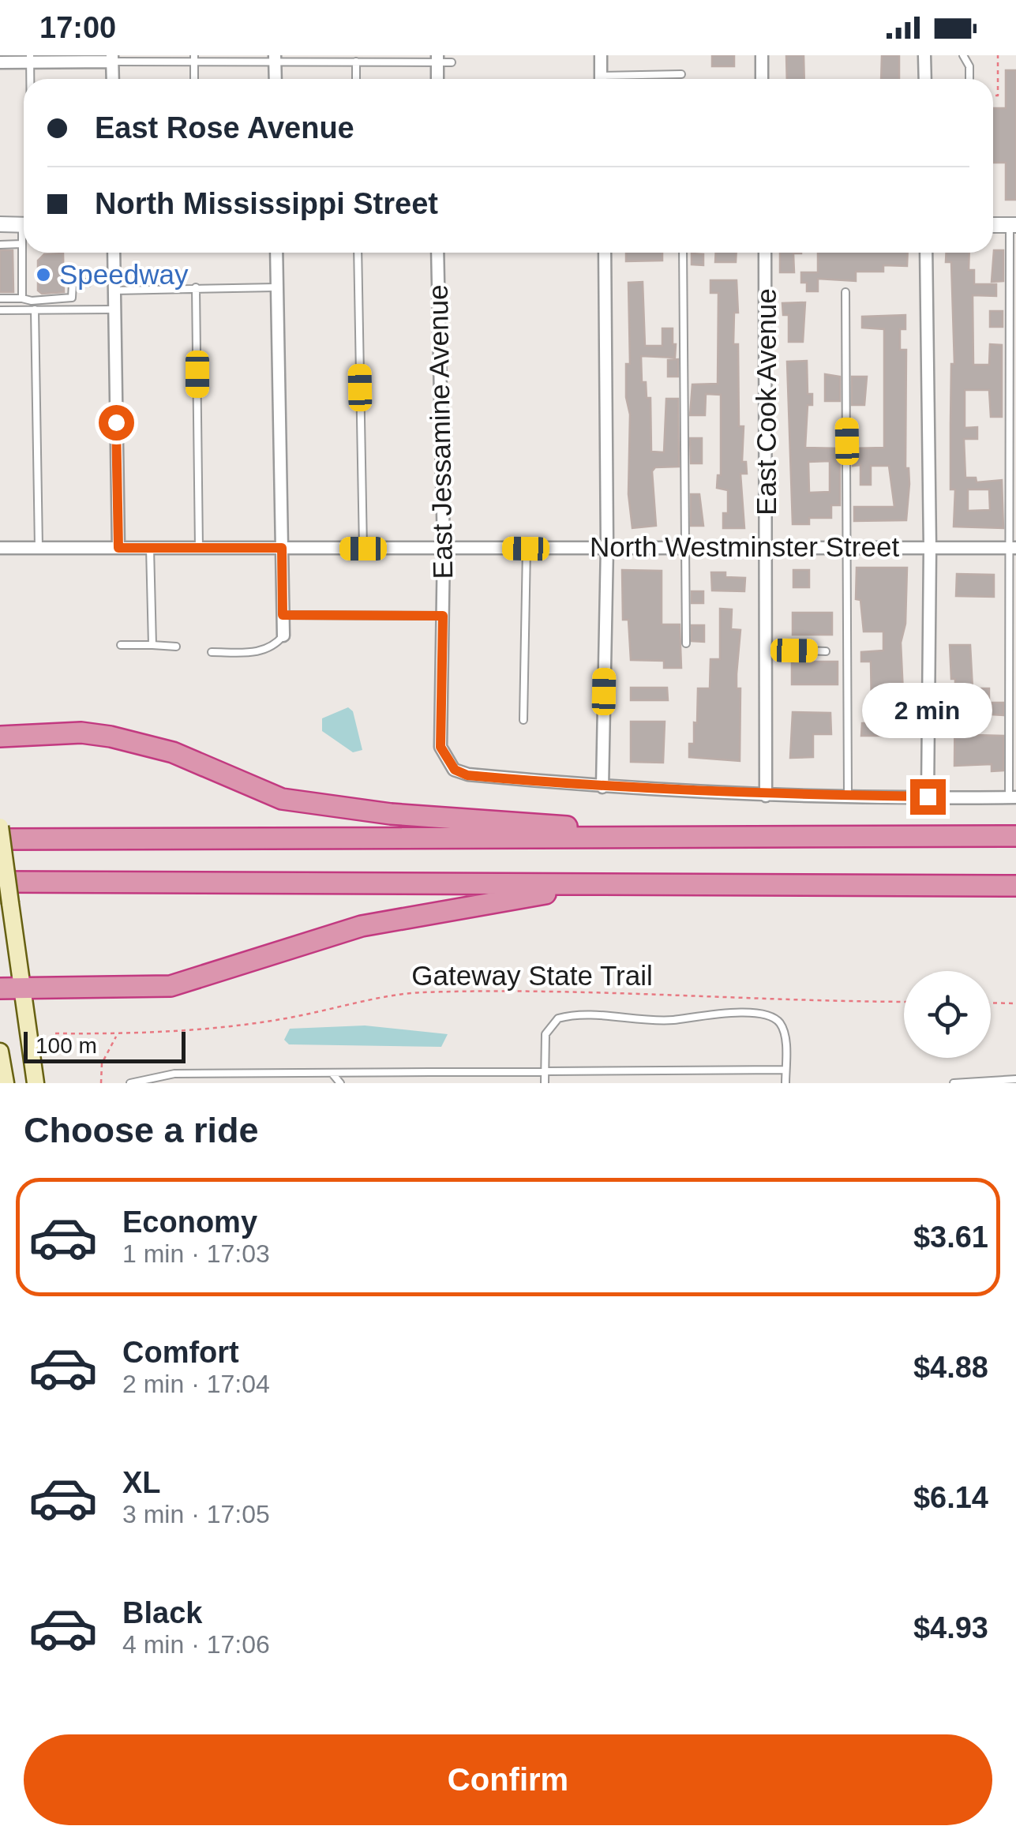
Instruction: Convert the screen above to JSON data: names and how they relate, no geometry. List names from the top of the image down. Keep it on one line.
{"streets":{"street":["East Cook Avenue","East Jessamine Avenue","North Westminster Street"],"path":["Gateway State Trail"]},"crossings":[["East Cook Avenue","North Westminster Street"],["East Jessamine Avenue","North Westminster Street"]],"places":["Speedway"],"scale_bar":"100 m","page":{"status":"17:00","banner":["East Rose Avenue","North Mississippi Street"],"bubble":"2 min","scale":"100 m","heading":"Choose a ride","list":[{"name":"Economy","note":"1 min · 17:03","value":"$3.61"},{"name":"Comfort","note":"2 min · 17:04","value":"$4.88"},{"name":"XL","note":"3 min · 17:05","value":"$6.14"},{"name":"Black","note":"4 min · 17:06","value":"$4.93"}],"buttons":"Confirm"}}
